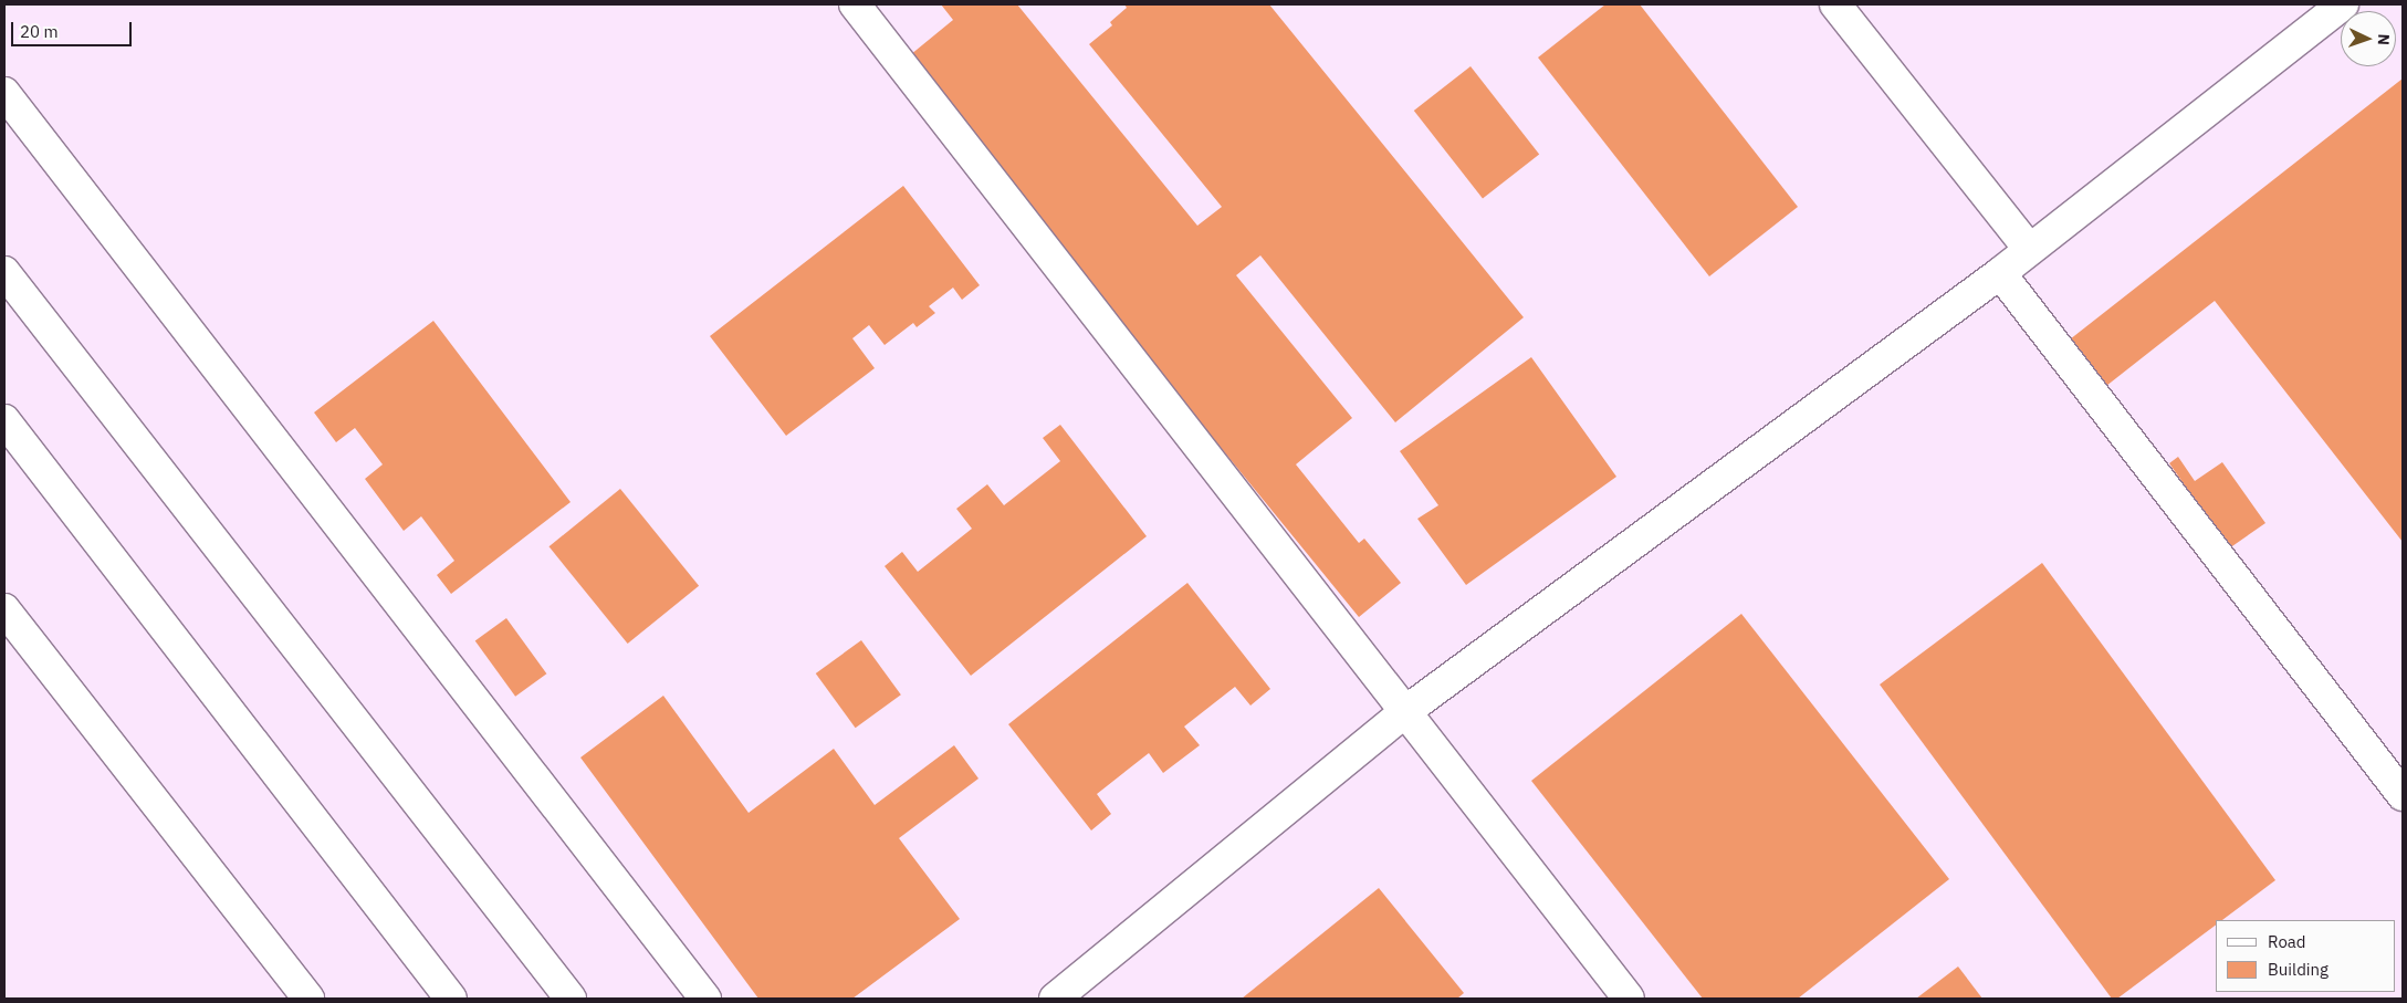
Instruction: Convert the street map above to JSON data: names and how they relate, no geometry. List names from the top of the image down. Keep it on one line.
{"legend":["Road","Building"],"scale_bar":"20 m","north":"right"}
